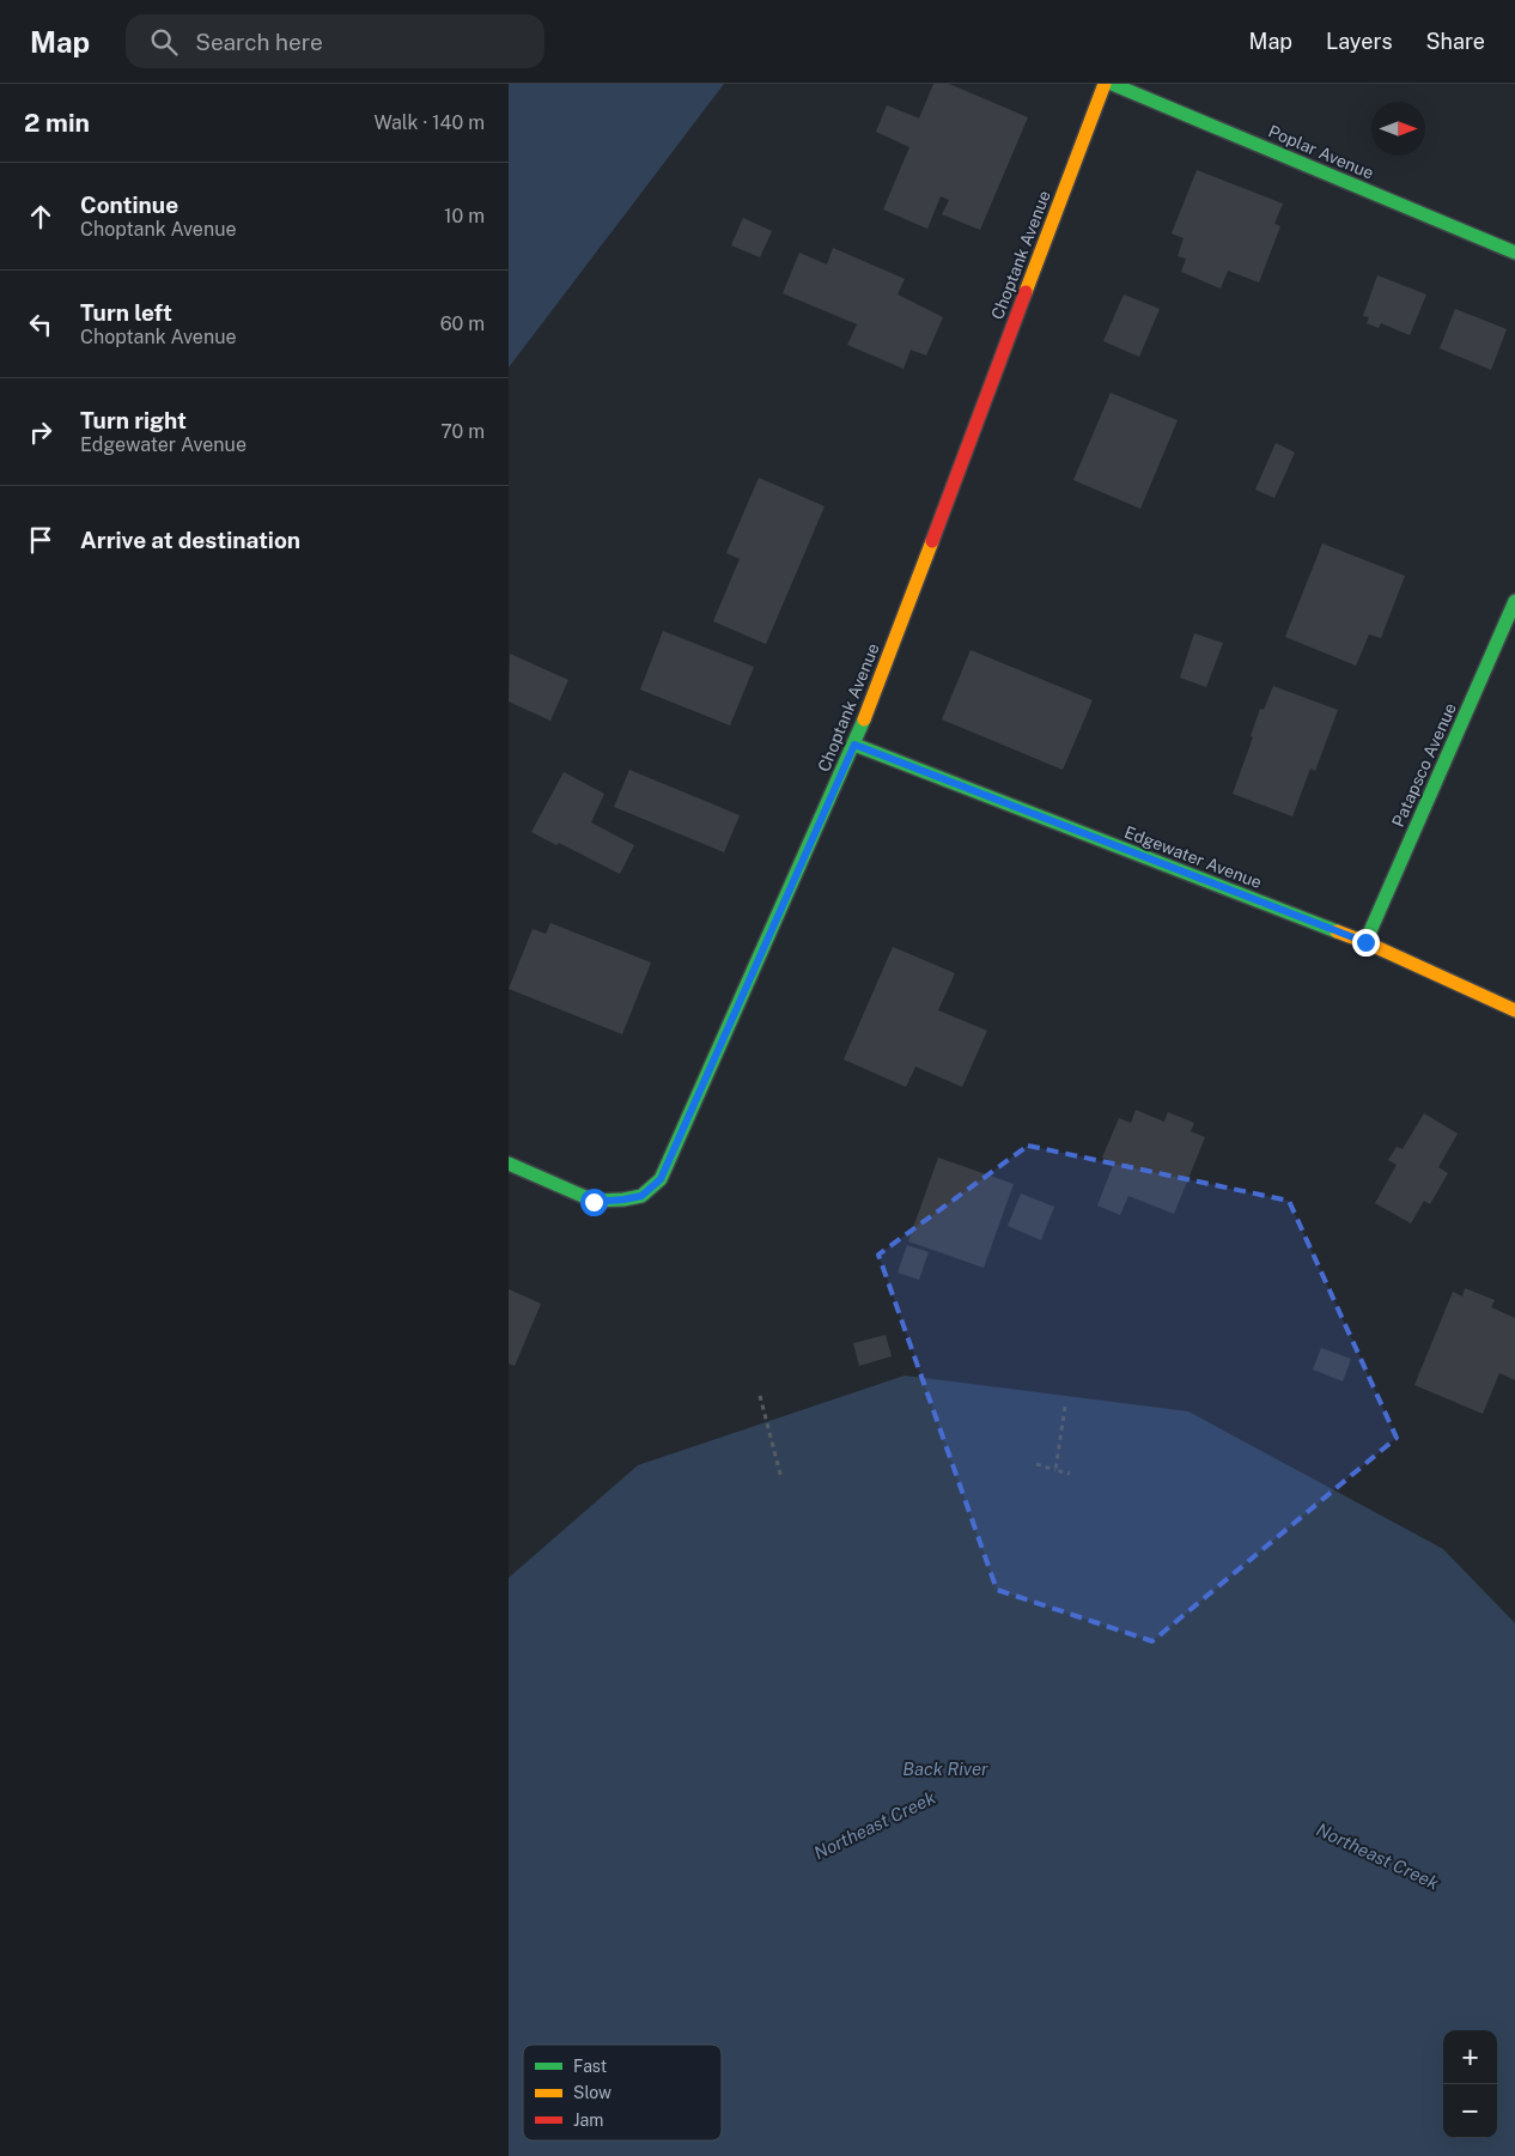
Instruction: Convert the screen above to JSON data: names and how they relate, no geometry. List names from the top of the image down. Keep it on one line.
{"streets":{"street":["Poplar Avenue","Choptank Avenue","Patapsco Avenue","Edgewater Avenue"]},"crossings":[["Choptank Avenue","Edgewater Avenue"],["Patapsco Avenue","Edgewater Avenue"]],"water":["Back River","Northeast Creek"],"legend":["Fast","Slow","Jam"],"north":"right","page":{"header":"Map","search":"Search here","nav":["Map","Layers","Share"],"heading":["2 min","Walk · 140 m"],"list":[["Continue","Choptank Avenue","10 m"],["Turn left","Choptank Avenue","60 m"],["Turn right","Edgewater Avenue","70 m"],"Arrive at destination"],"map_buttons":["+","−"]}}
